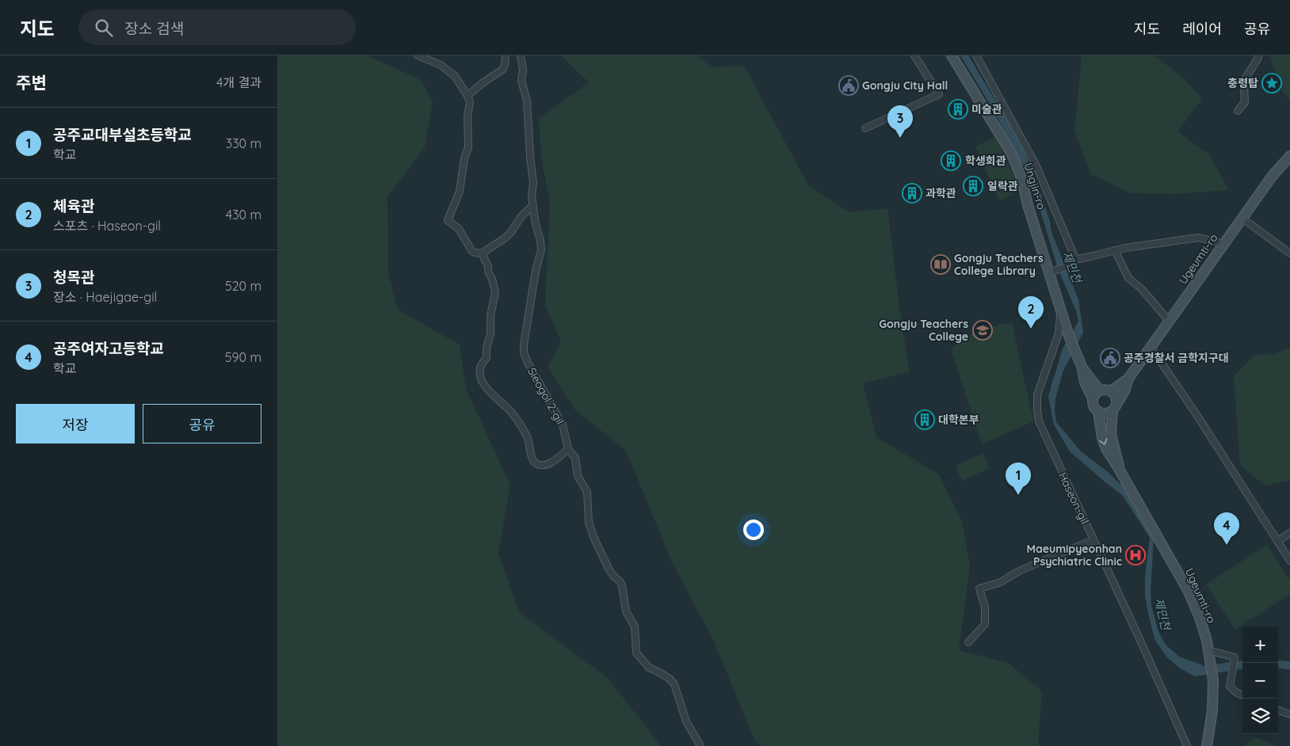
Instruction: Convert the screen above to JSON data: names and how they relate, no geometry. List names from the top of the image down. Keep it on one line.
{"streets":{"main road":["Ungjin-ro","Ugeumti-ro"],"street":["Sieogol 2-gil","Haseon-gil"]},"crossings":[["Ungjin-ro","Haseon-gil"]],"water":["제민천"],"places":{"place":["충령탑"],"public building":["Gongju City Hall","공주경찰서 금학지구대"],"building":["미술관","학생회관","일락관","과학관","대학본부"],"library":["Gongju Teachers College Library"],"school or university":["Gongju Teachers College"],"hospital":["Maeumipyeonhan Psychiatric Clinic"]},"page":{"header":"지도","search":"장소 검색","nav":["지도","레이어","공유"],"heading":["주변","4개 결과"],"pins":["3","2","1","4"],"list":[{"mark":"1","name":"공주교대부설초등학교","note":"학교","value":"330 m"},{"mark":"2","name":"체육관","note":"스포츠 · Haseon-gil","value":"430 m"},{"mark":"3","name":"청목관","note":"장소 · Haejigae-gil","value":"520 m"},{"mark":"4","name":"공주여자고등학교","note":"학교","value":"590 m"}],"buttons":["저장","공유"],"map_buttons":["+","−"]}}
